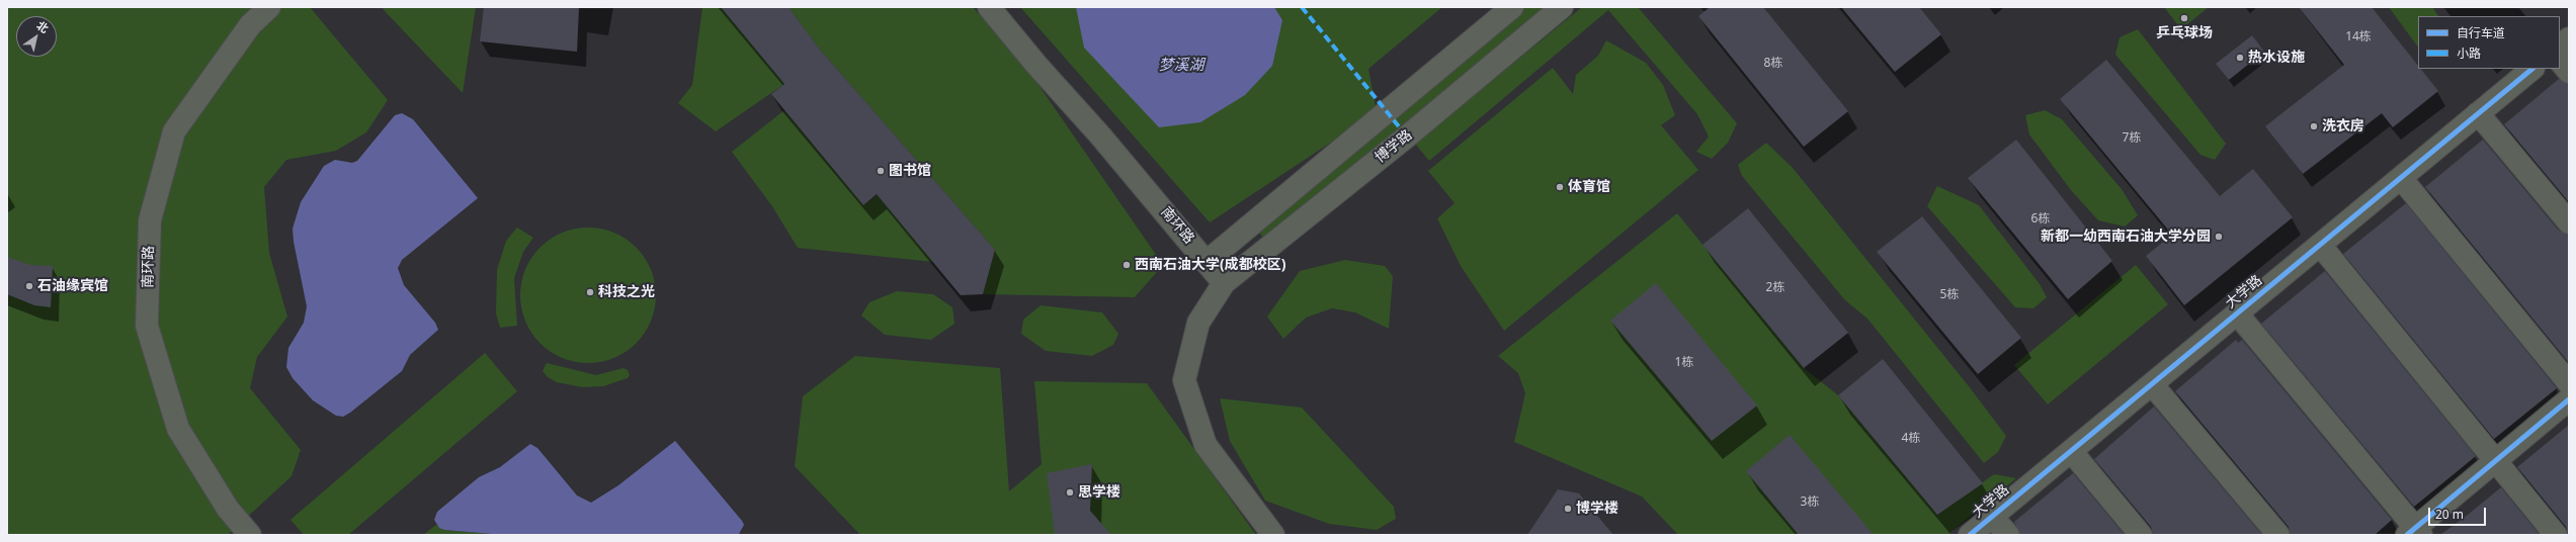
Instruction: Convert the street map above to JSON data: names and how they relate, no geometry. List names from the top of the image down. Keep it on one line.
{"streets":{"street":["博学路","南环路","大学路"]},"crossings":[["博学路","南环路"]],"water":["梦溪湖"],"places":["乒乓球场","热水设施","洗衣房","图书馆","体育馆","新都一幼西南石油大学分园","西南石油大学(成都校区)","石油缘宾馆","科技之光","思学楼","博学楼"],"house_numbers":["14栋","8栋","7栋","6栋","2栋","5栋","1栋","4栋","3栋"],"legend":["自行车道","小路"],"scale_bar":"20 m","north":"top right"}
